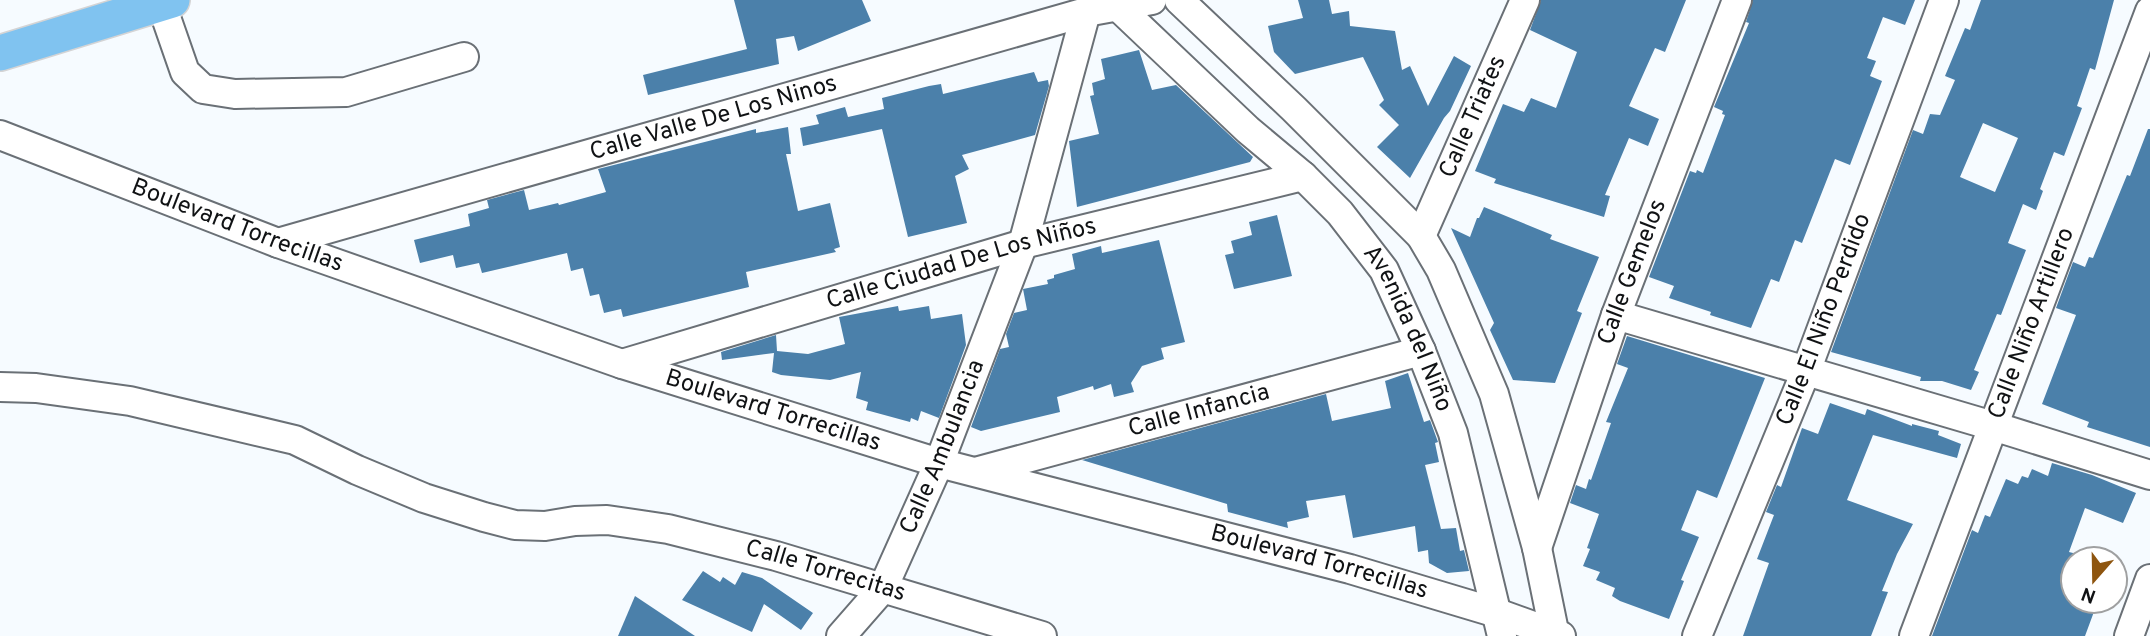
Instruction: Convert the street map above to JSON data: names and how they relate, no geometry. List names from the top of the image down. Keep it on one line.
{"streets":{"street":["Calle Valle De Los Ninos","Calle Triates","Boulevard Torrecillas","Calle Ciudad De Los Niños","Calle Gemelos","Calle El Niño Perdido","Calle Niño Artillero","Avenida del Niño","Calle Infancia","Calle Ambulancia","Calle Torrecitas"]},"crossings":[["Calle Valle De Los Ninos","Boulevard Torrecillas"],["Calle Valle De Los Ninos","Avenida del Niño"],["Calle Valle De Los Ninos","Calle Ambulancia"],["Calle Triates","Avenida del Niño"],["Boulevard Torrecillas","Calle Ciudad De Los Niños"],["Boulevard Torrecillas","Avenida del Niño"],["Boulevard Torrecillas","Calle Infancia"],["Boulevard Torrecillas","Calle Ambulancia"],["Calle Ciudad De Los Niños","Avenida del Niño"],["Calle Ciudad De Los Niños","Calle Ambulancia"],["Calle Gemelos","Avenida del Niño"],["Avenida del Niño","Calle Infancia"],["Calle Ambulancia","Calle Torrecitas"]],"north":"bottom"}
